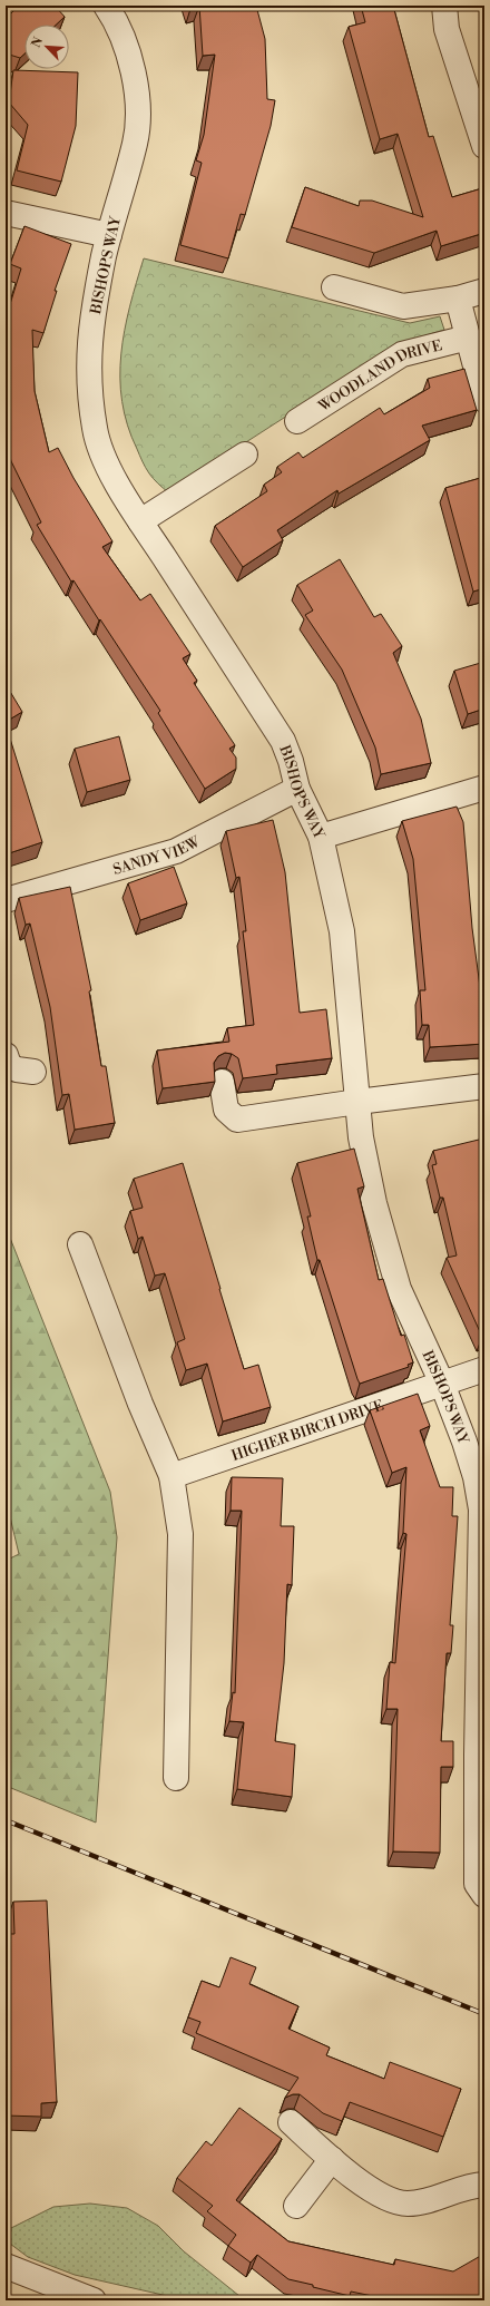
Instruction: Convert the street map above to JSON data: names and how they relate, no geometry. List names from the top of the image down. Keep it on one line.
{"streets":{"street":["BISHOPS WAY","WOODLAND DRIVE","SANDY VIEW","HIGHER BIRCH DRIVE"]},"crossings":[["BISHOPS WAY","SANDY VIEW"],["BISHOPS WAY","HIGHER BIRCH DRIVE"]],"north":"top left"}
